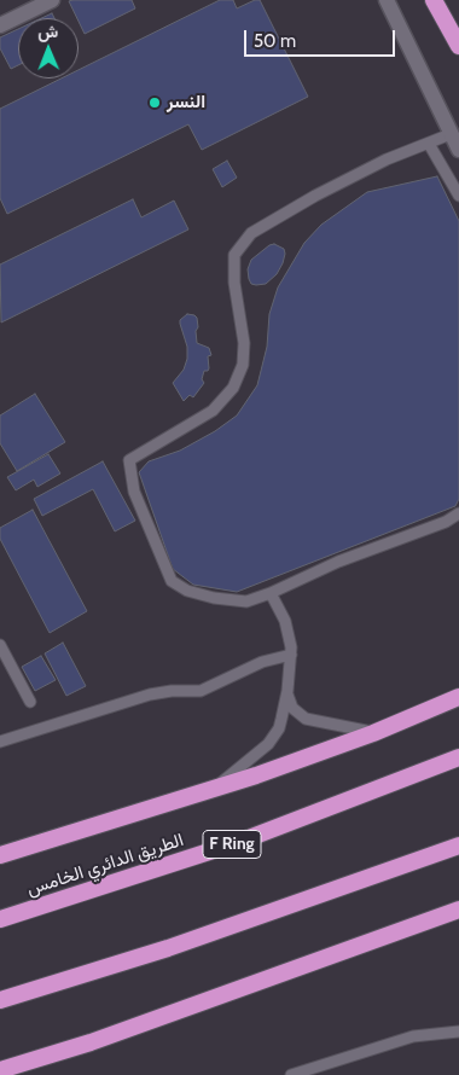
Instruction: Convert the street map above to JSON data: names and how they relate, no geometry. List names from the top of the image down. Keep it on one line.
{"streets":{"highway":["F Ring","الطريق الدائري الخامس"]},"places":["النسر"],"scale_bar":"50 m","north":"top"}
